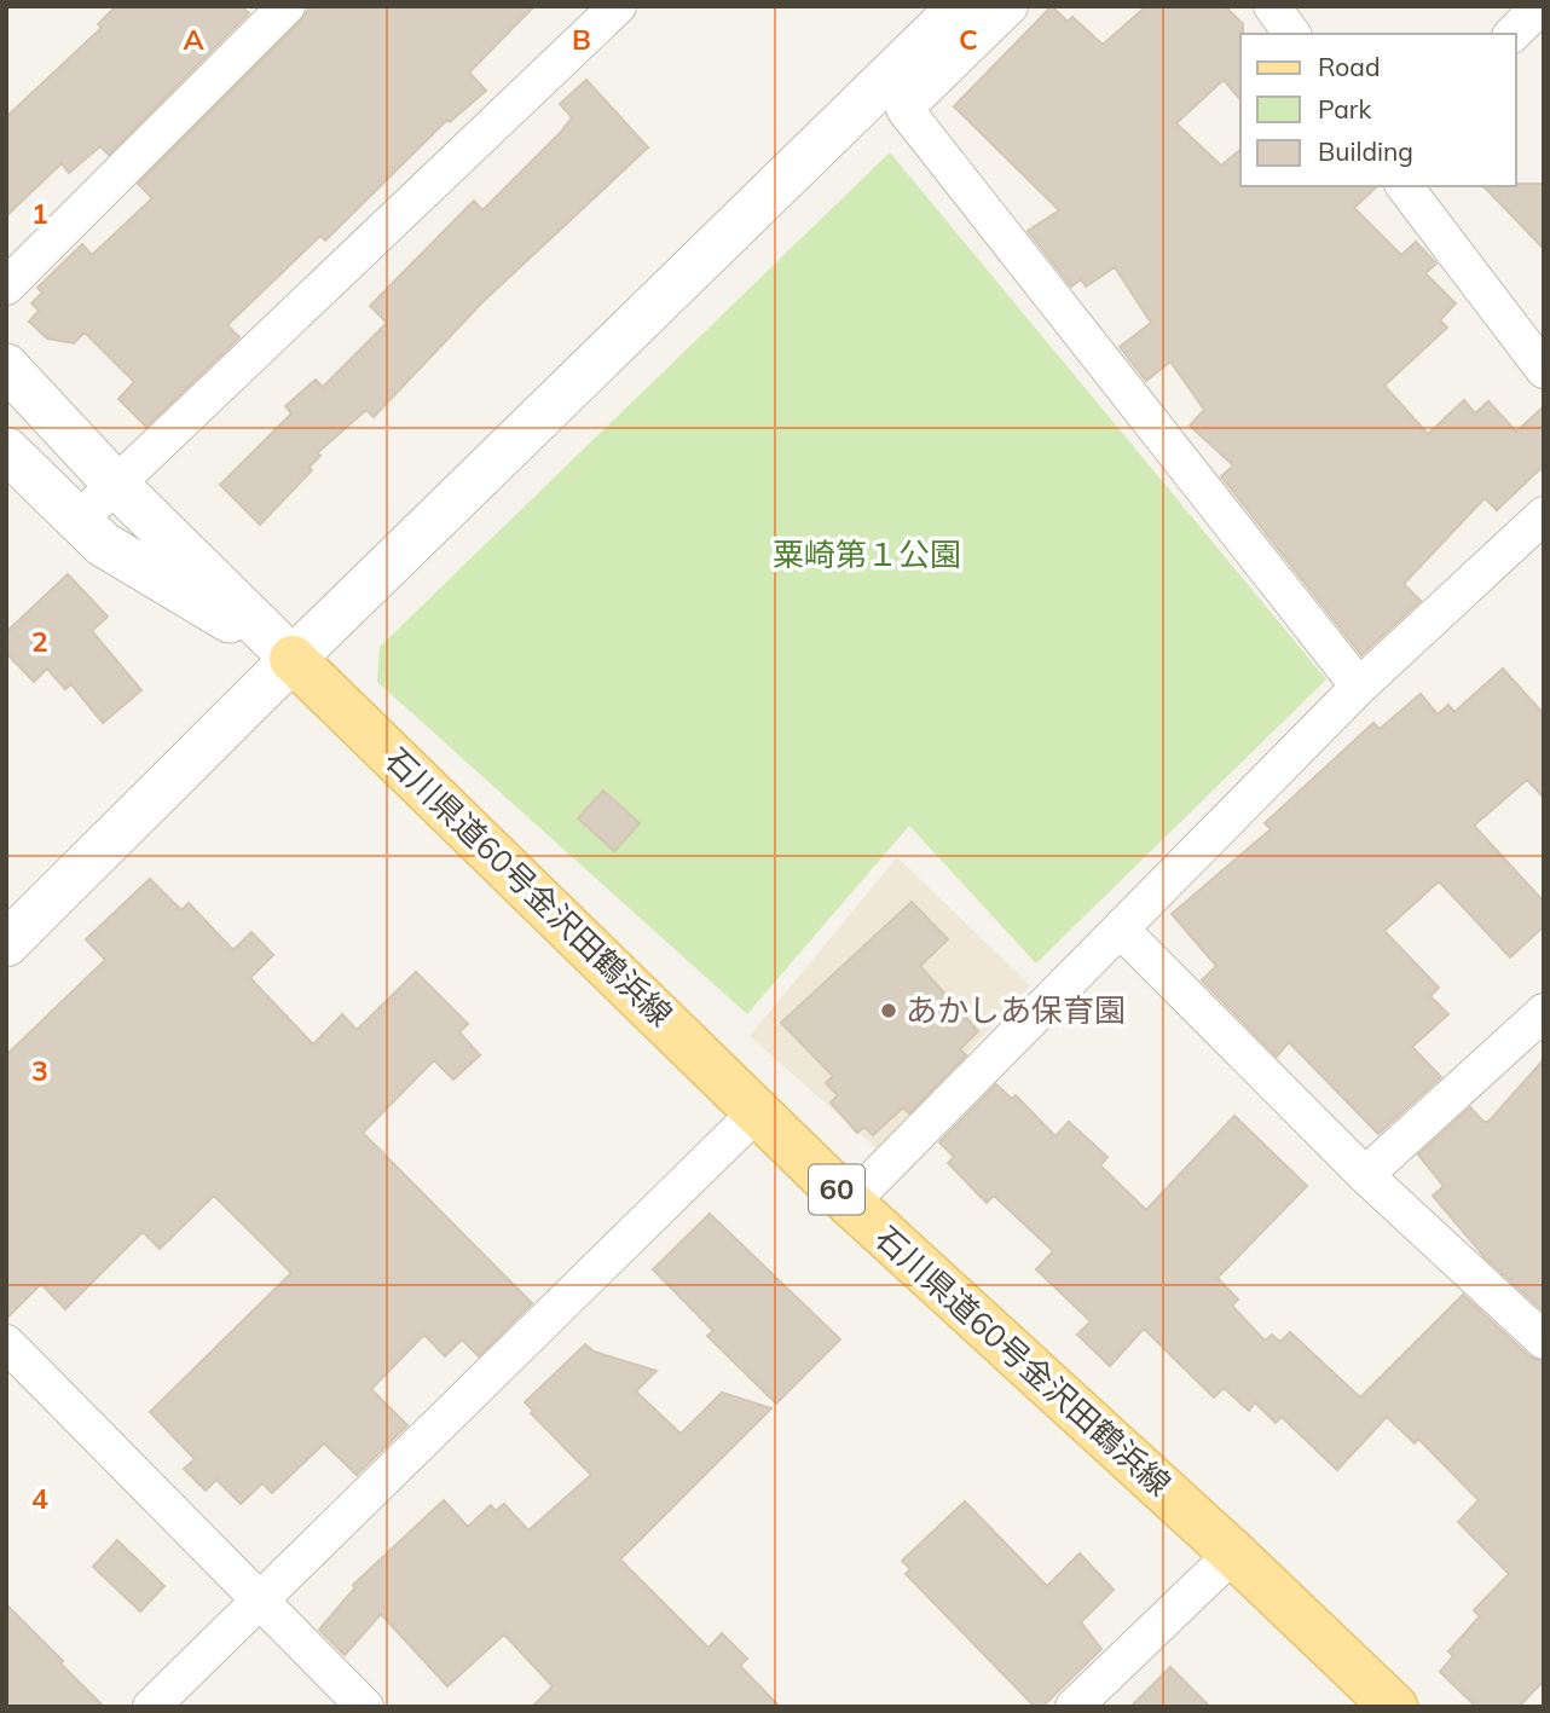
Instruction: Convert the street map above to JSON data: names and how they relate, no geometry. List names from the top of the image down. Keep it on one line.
{"streets":{"main road":["石川県道60号金沢田鶴浜線","60"]},"parks":["粟崎第１公園"],"places":["あかしあ保育園"],"legend":["Road","Park","Building"],"grid":{"columns":["A","B","C"],"rows":["1","2","3","4"]}}
